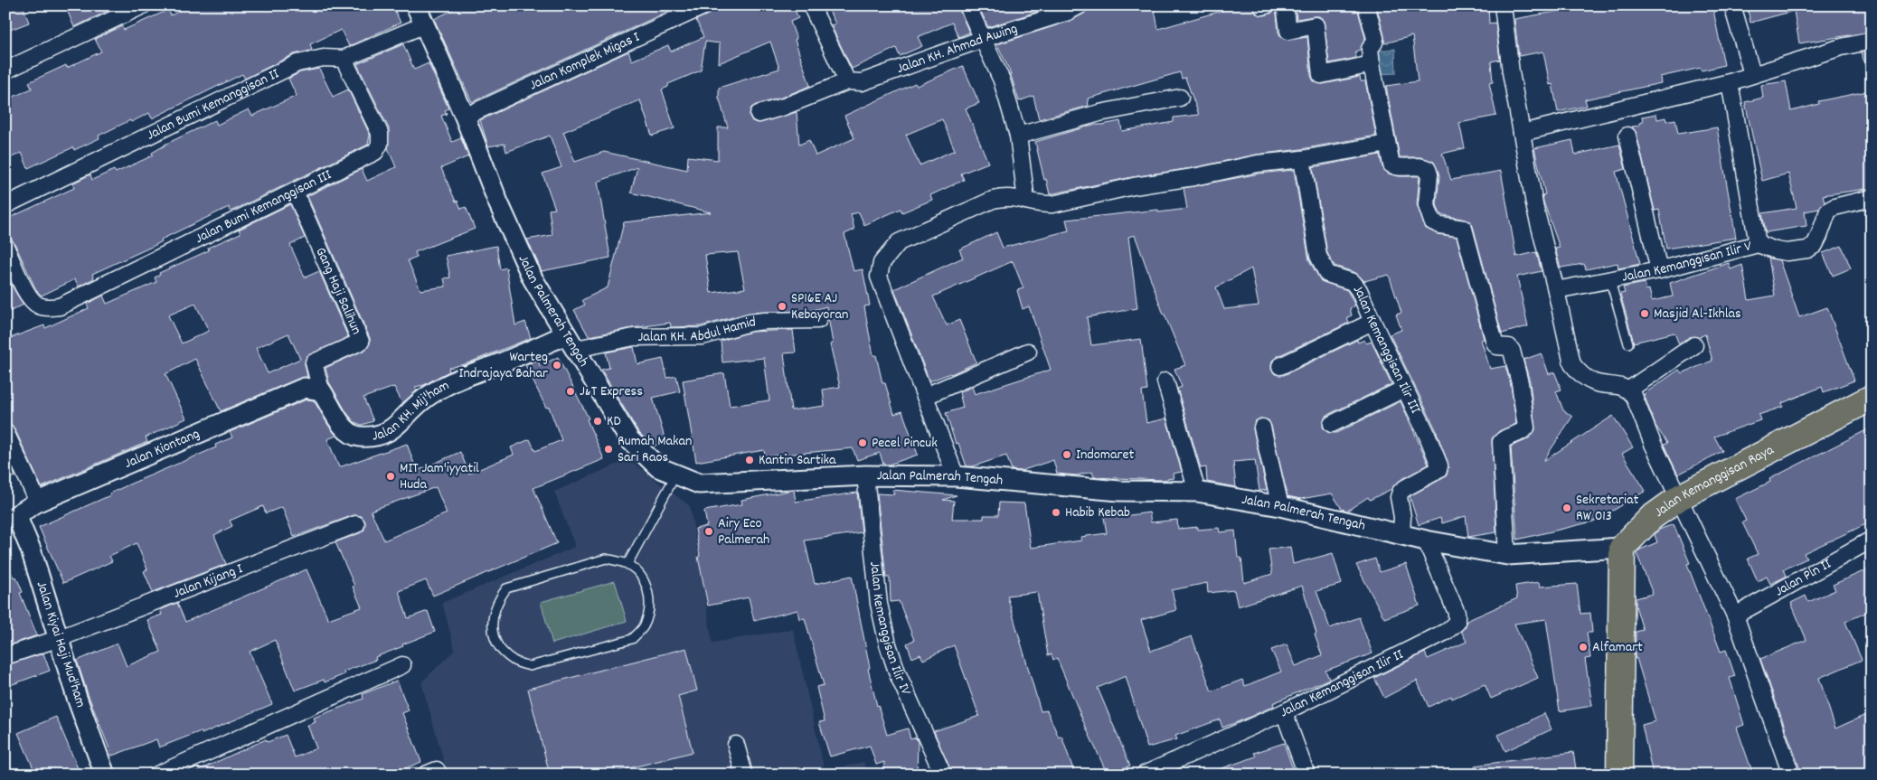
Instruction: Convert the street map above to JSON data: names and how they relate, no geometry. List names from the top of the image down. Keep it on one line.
{"streets":{"main road":["Jalan Kemanggisan Raya"],"street":["Jalan KH. Ahmad Awing","Jalan Komplek Migas I","Jalan Bumi Kemanggisan II","Jalan Bumi Kemanggisan III","Jalan Kemanggisan Ilir V","Gang Haji Salihun","Jalan Palmerah Tengah","Jalan KH. Abdul Hamid","Jalan Kemanggisan Ilir III","Jalan KH. Mij'ham","Jalan Kiontang","Jalan Pln II","Jalan Kijang I","Jalan Kemanggisan Ilir IV","Jalan Kiyai Haji Mud'ham","Jalan Kemanggisan Ilir II"]},"crossings":[["Jalan Komplek Migas I","Jalan Palmerah Tengah"],["Jalan Bumi Kemanggisan II","Jalan Bumi Kemanggisan III"],["Jalan Bumi Kemanggisan II","Jalan Palmerah Tengah"],["Jalan Bumi Kemanggisan III","Gang Haji Salihun"],["Gang Haji Salihun","Jalan KH. Mij'ham"],["Gang Haji Salihun","Jalan Kiontang"],["Jalan Palmerah Tengah","Jalan KH. Abdul Hamid"],["Jalan Palmerah Tengah","Jalan Kemanggisan Ilir III"],["Jalan Palmerah Tengah","Jalan KH. Mij'ham"],["Jalan Palmerah Tengah","Jalan Kemanggisan Raya"],["Jalan Palmerah Tengah","Jalan Kemanggisan Ilir IV"],["Jalan Palmerah Tengah","Jalan Kemanggisan Ilir II"],["Jalan KH. Abdul Hamid","Jalan KH. Mij'ham"],["Jalan KH. Mij'ham","Jalan Kiontang"],["Jalan Kiontang","Jalan Kiyai Haji Mud'ham"],["Jalan Kijang I","Jalan Kiyai Haji Mud'ham"]],"places":["SP16E AJ Kebayoran","Masjid Al-Ikhlas","Warteg Indrajaya Bahar","J&T Express","KD","Pecel Pincuk","Rumah Makan Sari Raos","Indomaret","Kantin Sartika","MIT Jam'iyyatil Huda","Sekretariat RW 013","Habib Kebab","Airy Eco Palmerah","Alfamart"]}
